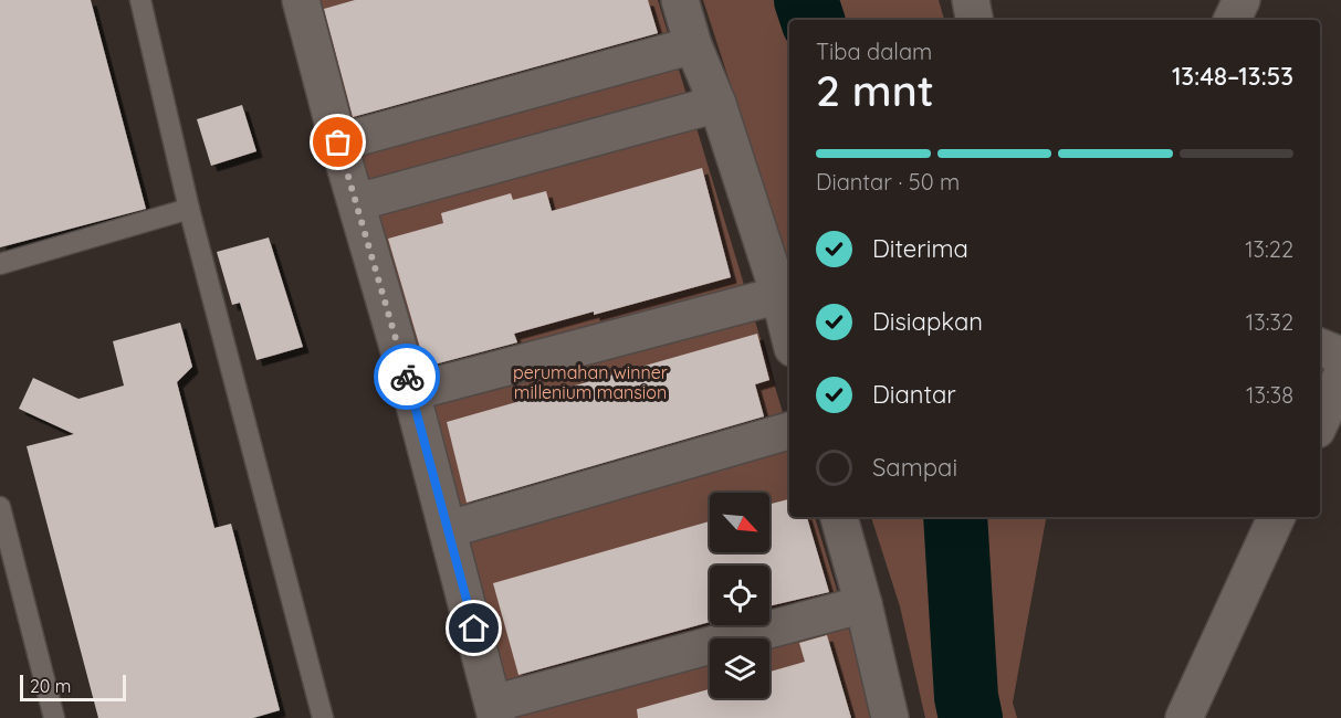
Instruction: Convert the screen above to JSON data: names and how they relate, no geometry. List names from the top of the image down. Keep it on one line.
{"parks":["perumahan winner millenium mansion"],"scale_bar":"20 m","north":"bottom right","page":{"heading":["2 mnt","Tiba dalam","13:48–13:53"],"bar":"Diantar · 50 m","list":[["Diterima","13:22"],["Disiapkan","13:32"],["Diantar","13:38"],"Sampai"],"scale":"20 m"}}
